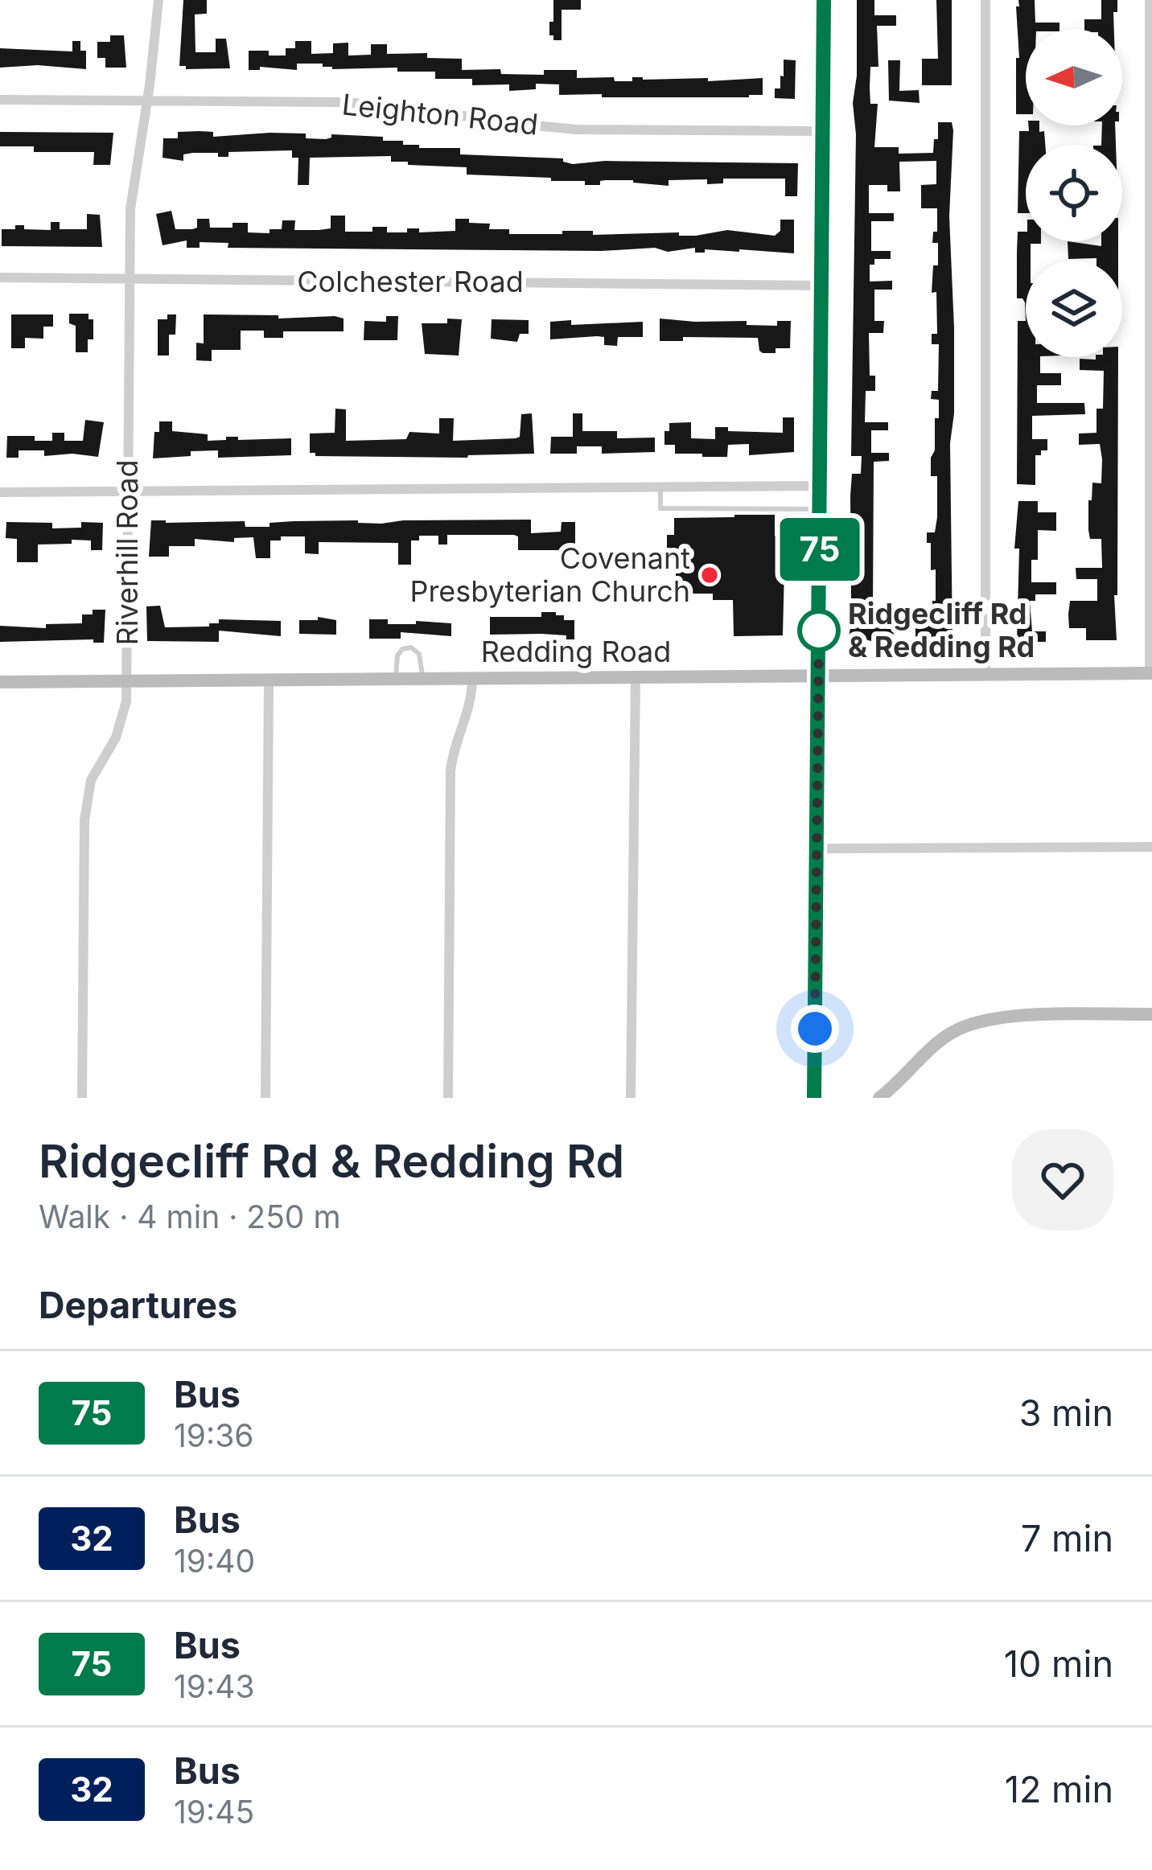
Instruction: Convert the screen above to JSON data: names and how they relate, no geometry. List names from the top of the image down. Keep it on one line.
{"streets":{"main road":["Redding Road"],"street":["Leighton Road","Colchester Road","Riverhill Road"]},"crossings":[["Leighton Road","Riverhill Road"],["Colchester Road","Riverhill Road"],["Riverhill Road","Redding Road"]],"places":["Covenant Presbyterian Church","Ridgecliff Rd & Redding Rd"],"lines":["bus line 75"],"north":"left","page":{"on_map":"75","heading":[["Ridgecliff Rd & Redding Rd","Walk · 4 min · 250 m"],"Departures"],"list":[{"mark":"75","name":"Bus","note":"19:36","value":"3 min"},{"mark":"32","name":"Bus","note":"19:40","value":"7 min"},{"mark":"75","name":"Bus","note":"19:43","value":"10 min"},{"mark":"32","name":"Bus","note":"19:45","value":"12 min"}]}}
